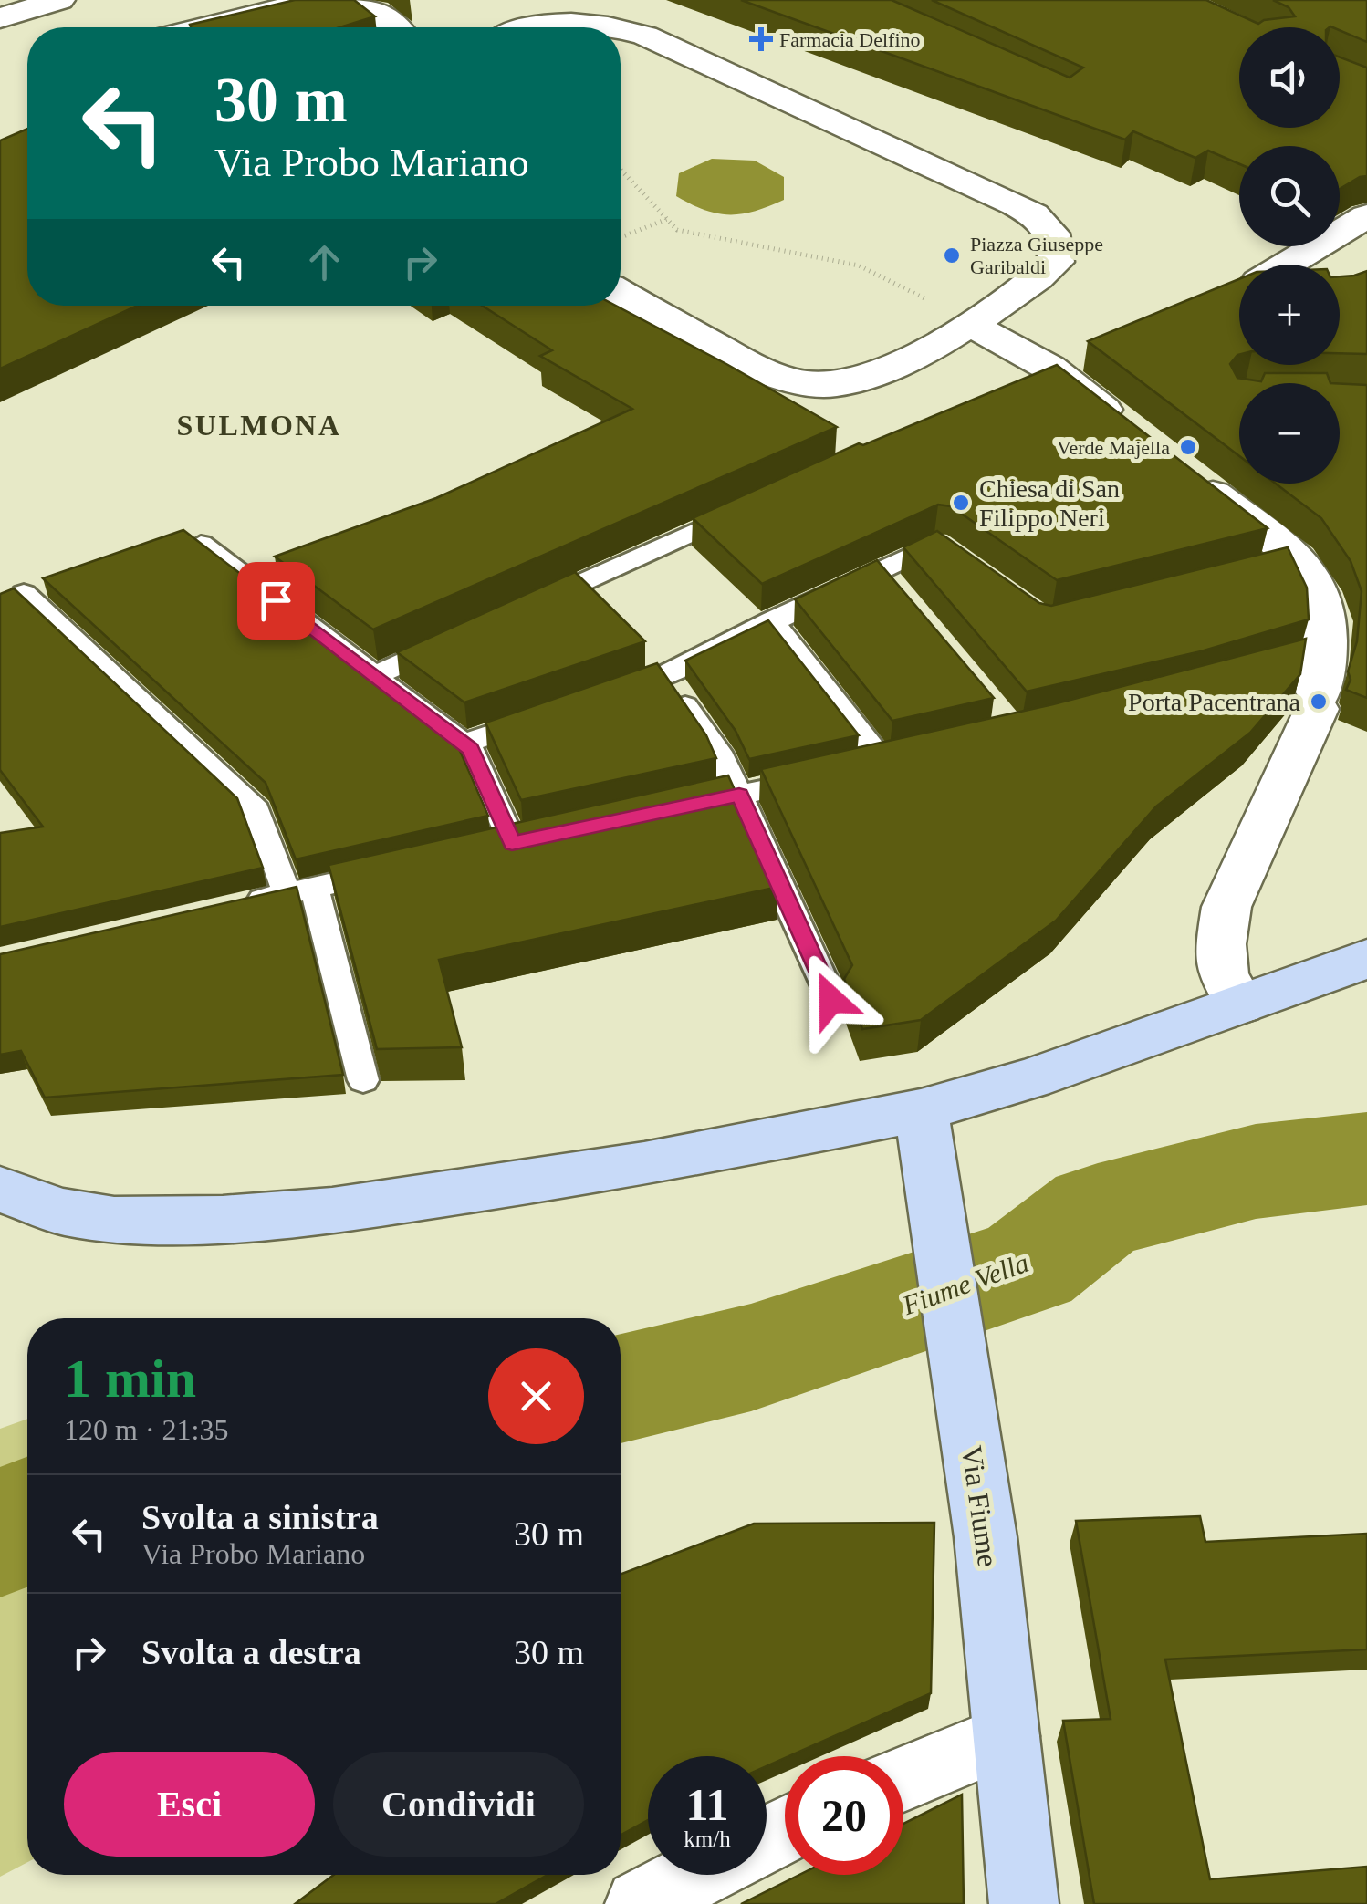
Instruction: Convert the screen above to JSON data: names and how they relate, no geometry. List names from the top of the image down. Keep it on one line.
{"streets":{"street":["Via Fiume"]},"districts":["SULMONA"],"water":["Fiume Vella"],"places":{"health":["Farmacia Delfino"],"other":["Piazza Giuseppe Garibaldi","Verde Majella","Chiesa di San Filippo Neri","Porta Pacentrana"]},"page":{"map_buttons":["+","−"],"turn":["30 m","Via Probo Mariano"],"heading":["1 min","120 m · 21:35"],"list":[{"name":"Svolta a sinistra","note":"Via Probo Mariano","value":"30 m"},{"name":"Svolta a destra","value":"30 m"}],"buttons":["Esci","Condividi"],"speed":"11 km/h","limit":"20"}}
